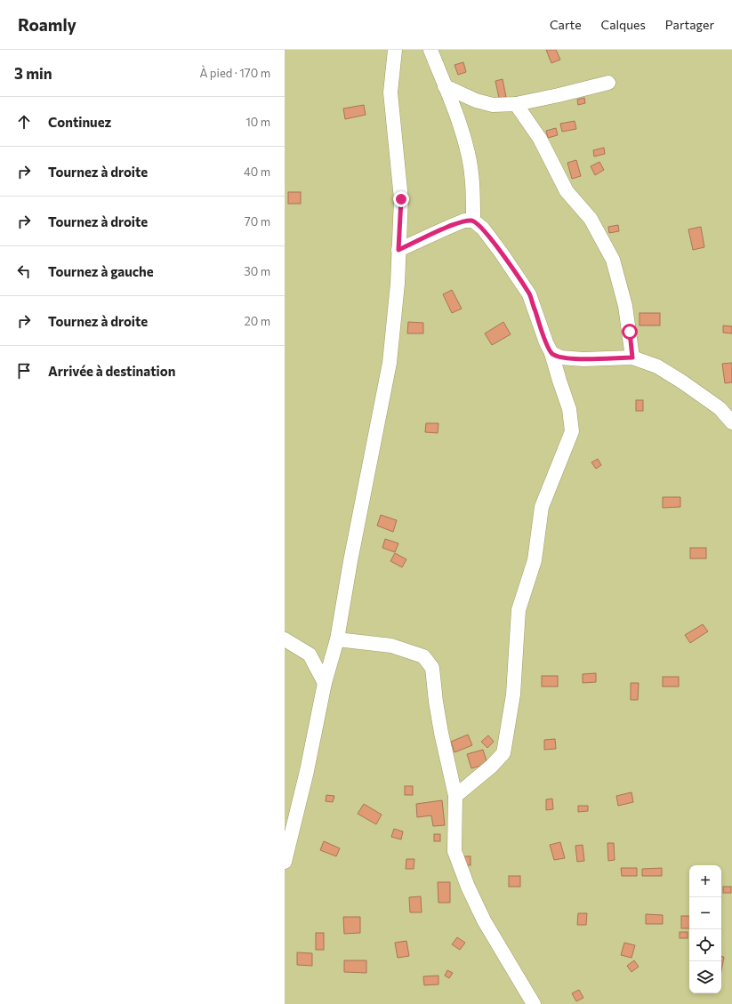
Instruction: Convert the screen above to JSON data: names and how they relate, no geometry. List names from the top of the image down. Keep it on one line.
{"page":{"header":"Roamly","nav":["Carte","Calques","Partager"],"heading":["3 min","À pied · 170 m"],"list":[["Continuez","10 m"],["Tournez à droite","40 m"],["Tournez à droite","70 m"],["Tournez à gauche","30 m"],["Tournez à droite","20 m"],"Arrivée à destination"],"map_buttons":["+","−"]}}
